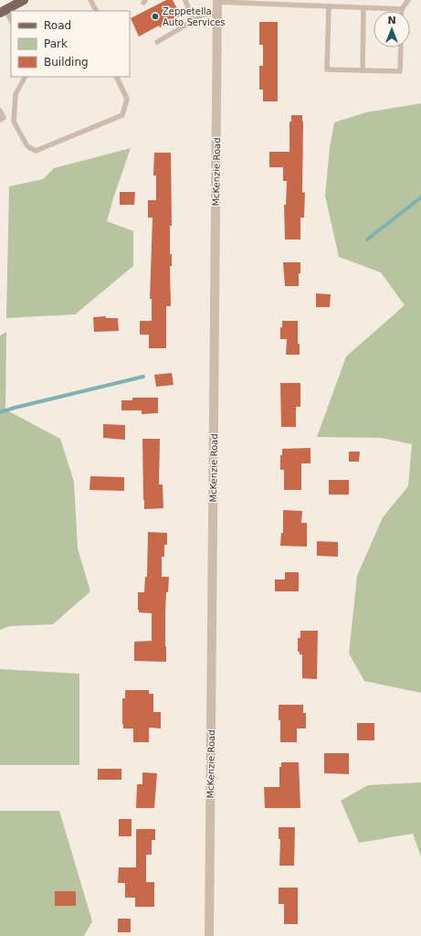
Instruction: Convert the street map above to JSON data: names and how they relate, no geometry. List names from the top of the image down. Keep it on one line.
{"streets":{"street":["McKenzie Road"]},"places":["Zeppetella Auto Services"],"legend":["Road","Park","Building"],"north":"top"}
